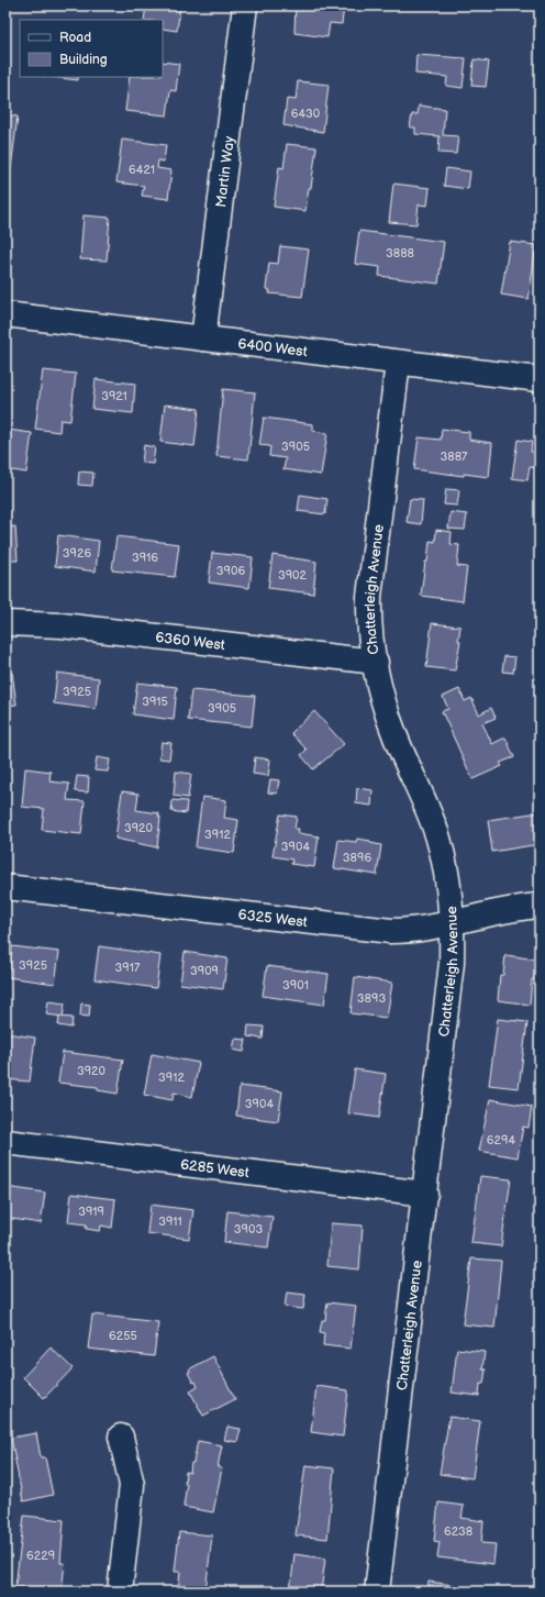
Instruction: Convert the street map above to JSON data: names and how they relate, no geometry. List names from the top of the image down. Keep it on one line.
{"streets":{"street":["Martin Way","6400 West","Chatterleigh Avenue","6360 West","6325 West","6285 West"]},"crossings":[["Martin Way","6400 West"],["6400 West","Chatterleigh Avenue"],["Chatterleigh Avenue","6360 West"],["Chatterleigh Avenue","6325 West"],["Chatterleigh Avenue","6285 West"]],"house_numbers":["6430","6421","3888","3921","3905","3887","3926","3916","3906","3902","3925","3915","3905","3920","3912","3904","3896","3925","3917","3909","3901","3893","3920","3912","3904","6294","3919","3911","3903","6255","6238","6229"],"legend":["Road","Building"]}
